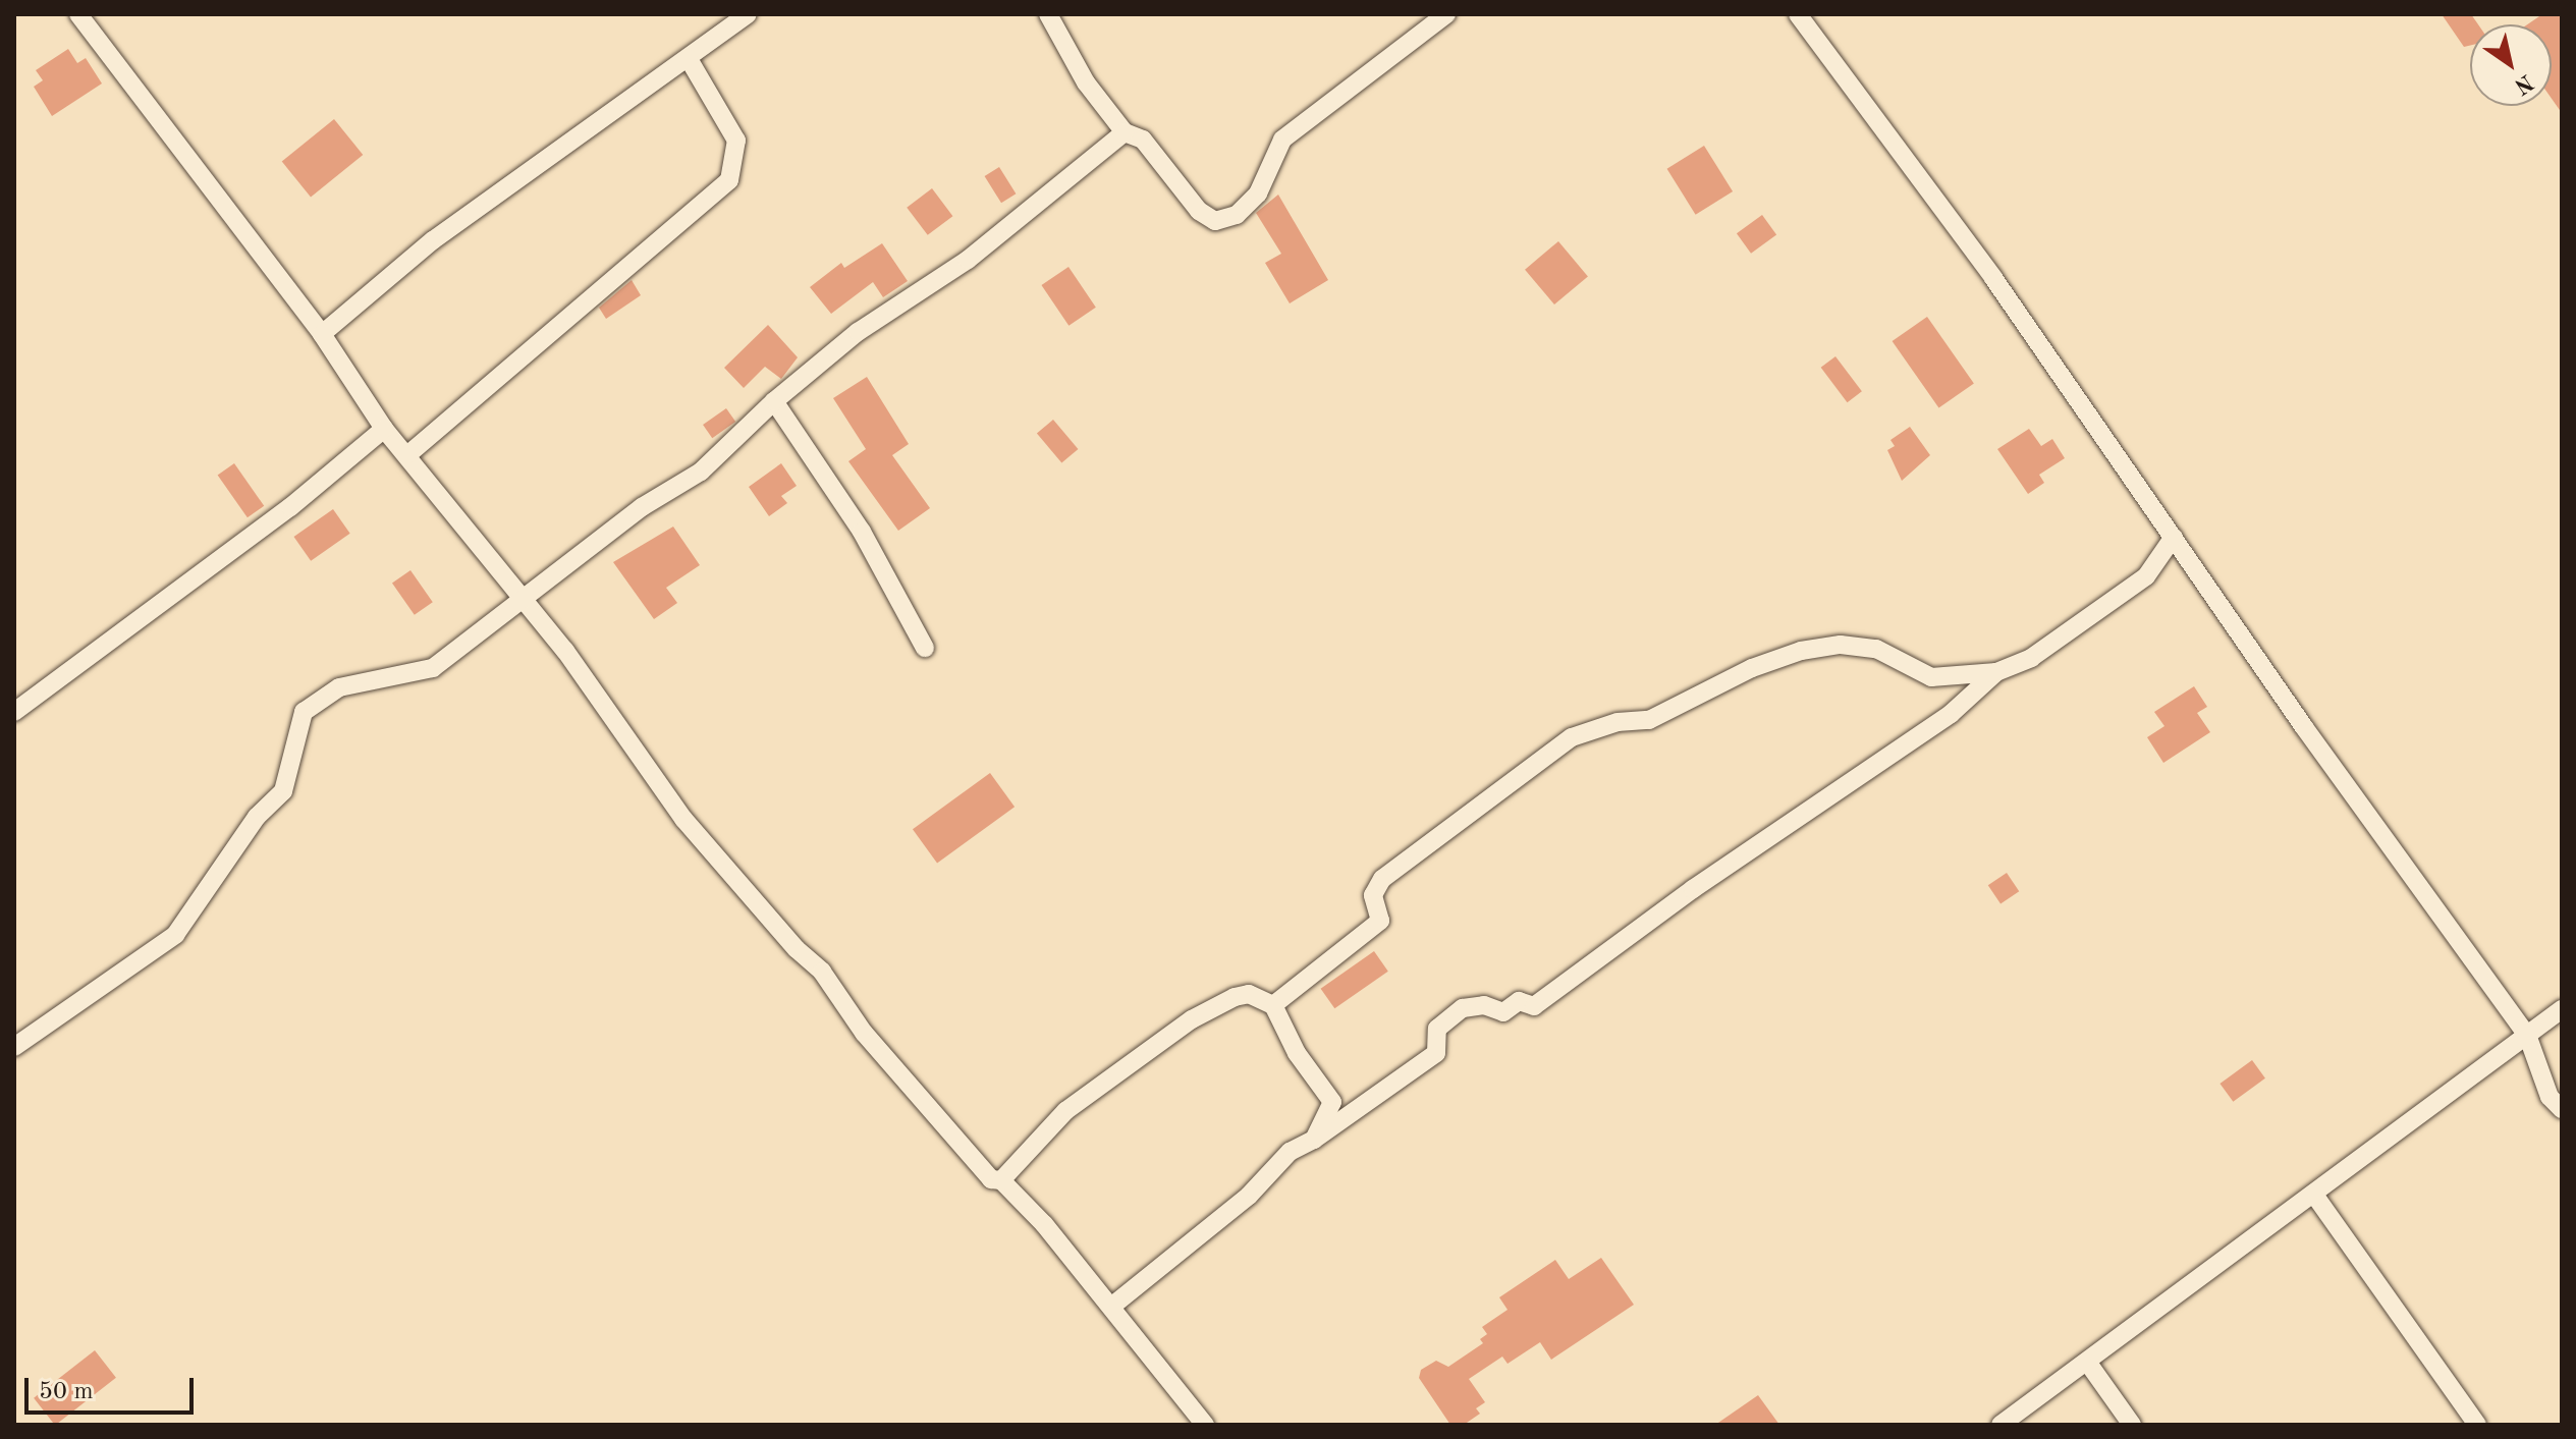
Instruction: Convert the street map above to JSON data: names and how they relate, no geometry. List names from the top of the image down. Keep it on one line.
{"scale_bar":"50 m","north":"bottom right"}
